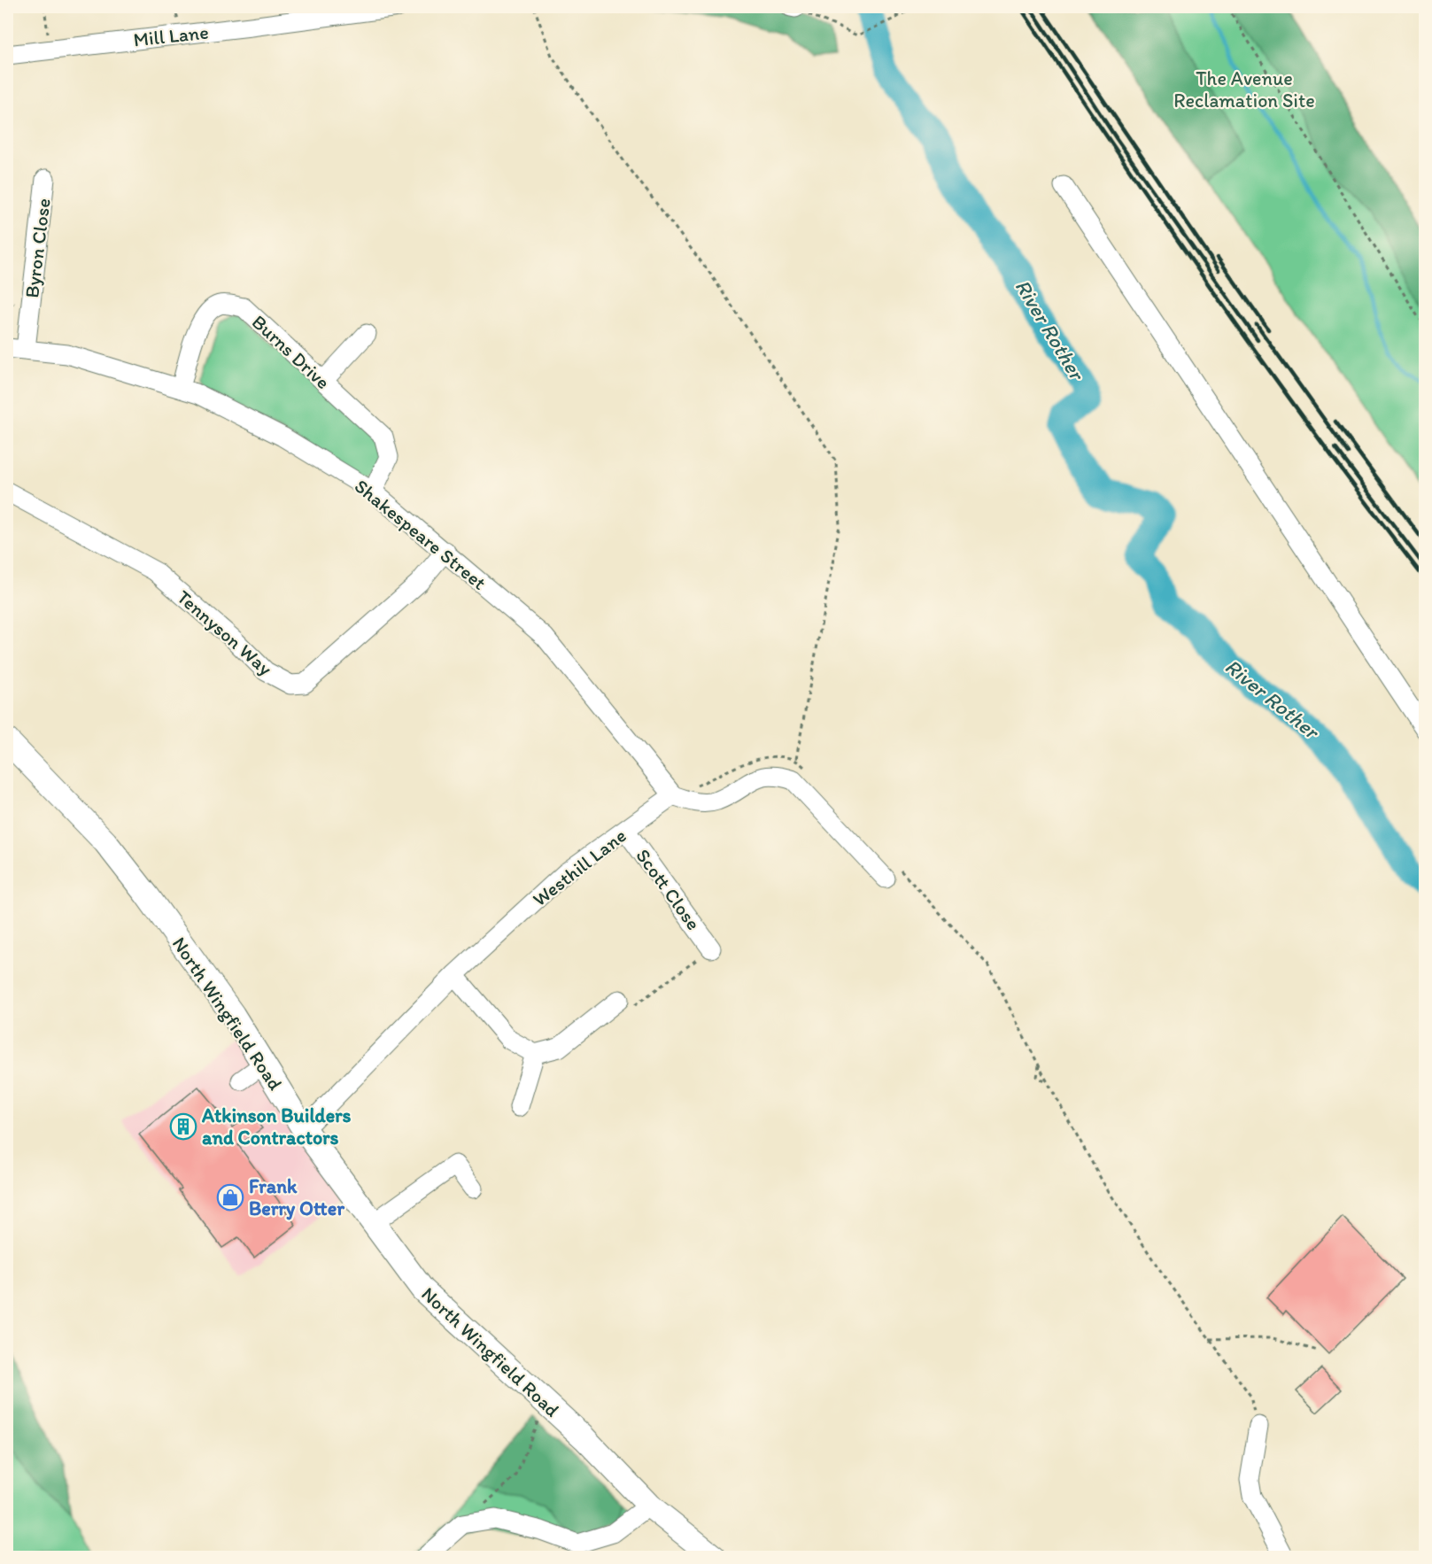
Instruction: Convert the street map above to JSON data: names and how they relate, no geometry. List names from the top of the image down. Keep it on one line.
{"streets":{"main road":["North Wingfield Road"],"street":["Mill Lane","Byron Close","Burns Drive","Shakespeare Street","Tennyson Way","Westhill Lane","Scott Close"]},"crossings":[["Byron Close","Shakespeare Street"],["Burns Drive","Shakespeare Street"],["Shakespeare Street","Tennyson Way"],["Shakespeare Street","Westhill Lane"],["Westhill Lane","Scott Close"],["Westhill Lane","North Wingfield Road"]],"water":["River Rother"],"parks":["The Avenue Reclamation Site"],"places":{"building":["Atkinson Builders and Contractors"],"shop":["Frank Berry Otter"]}}
